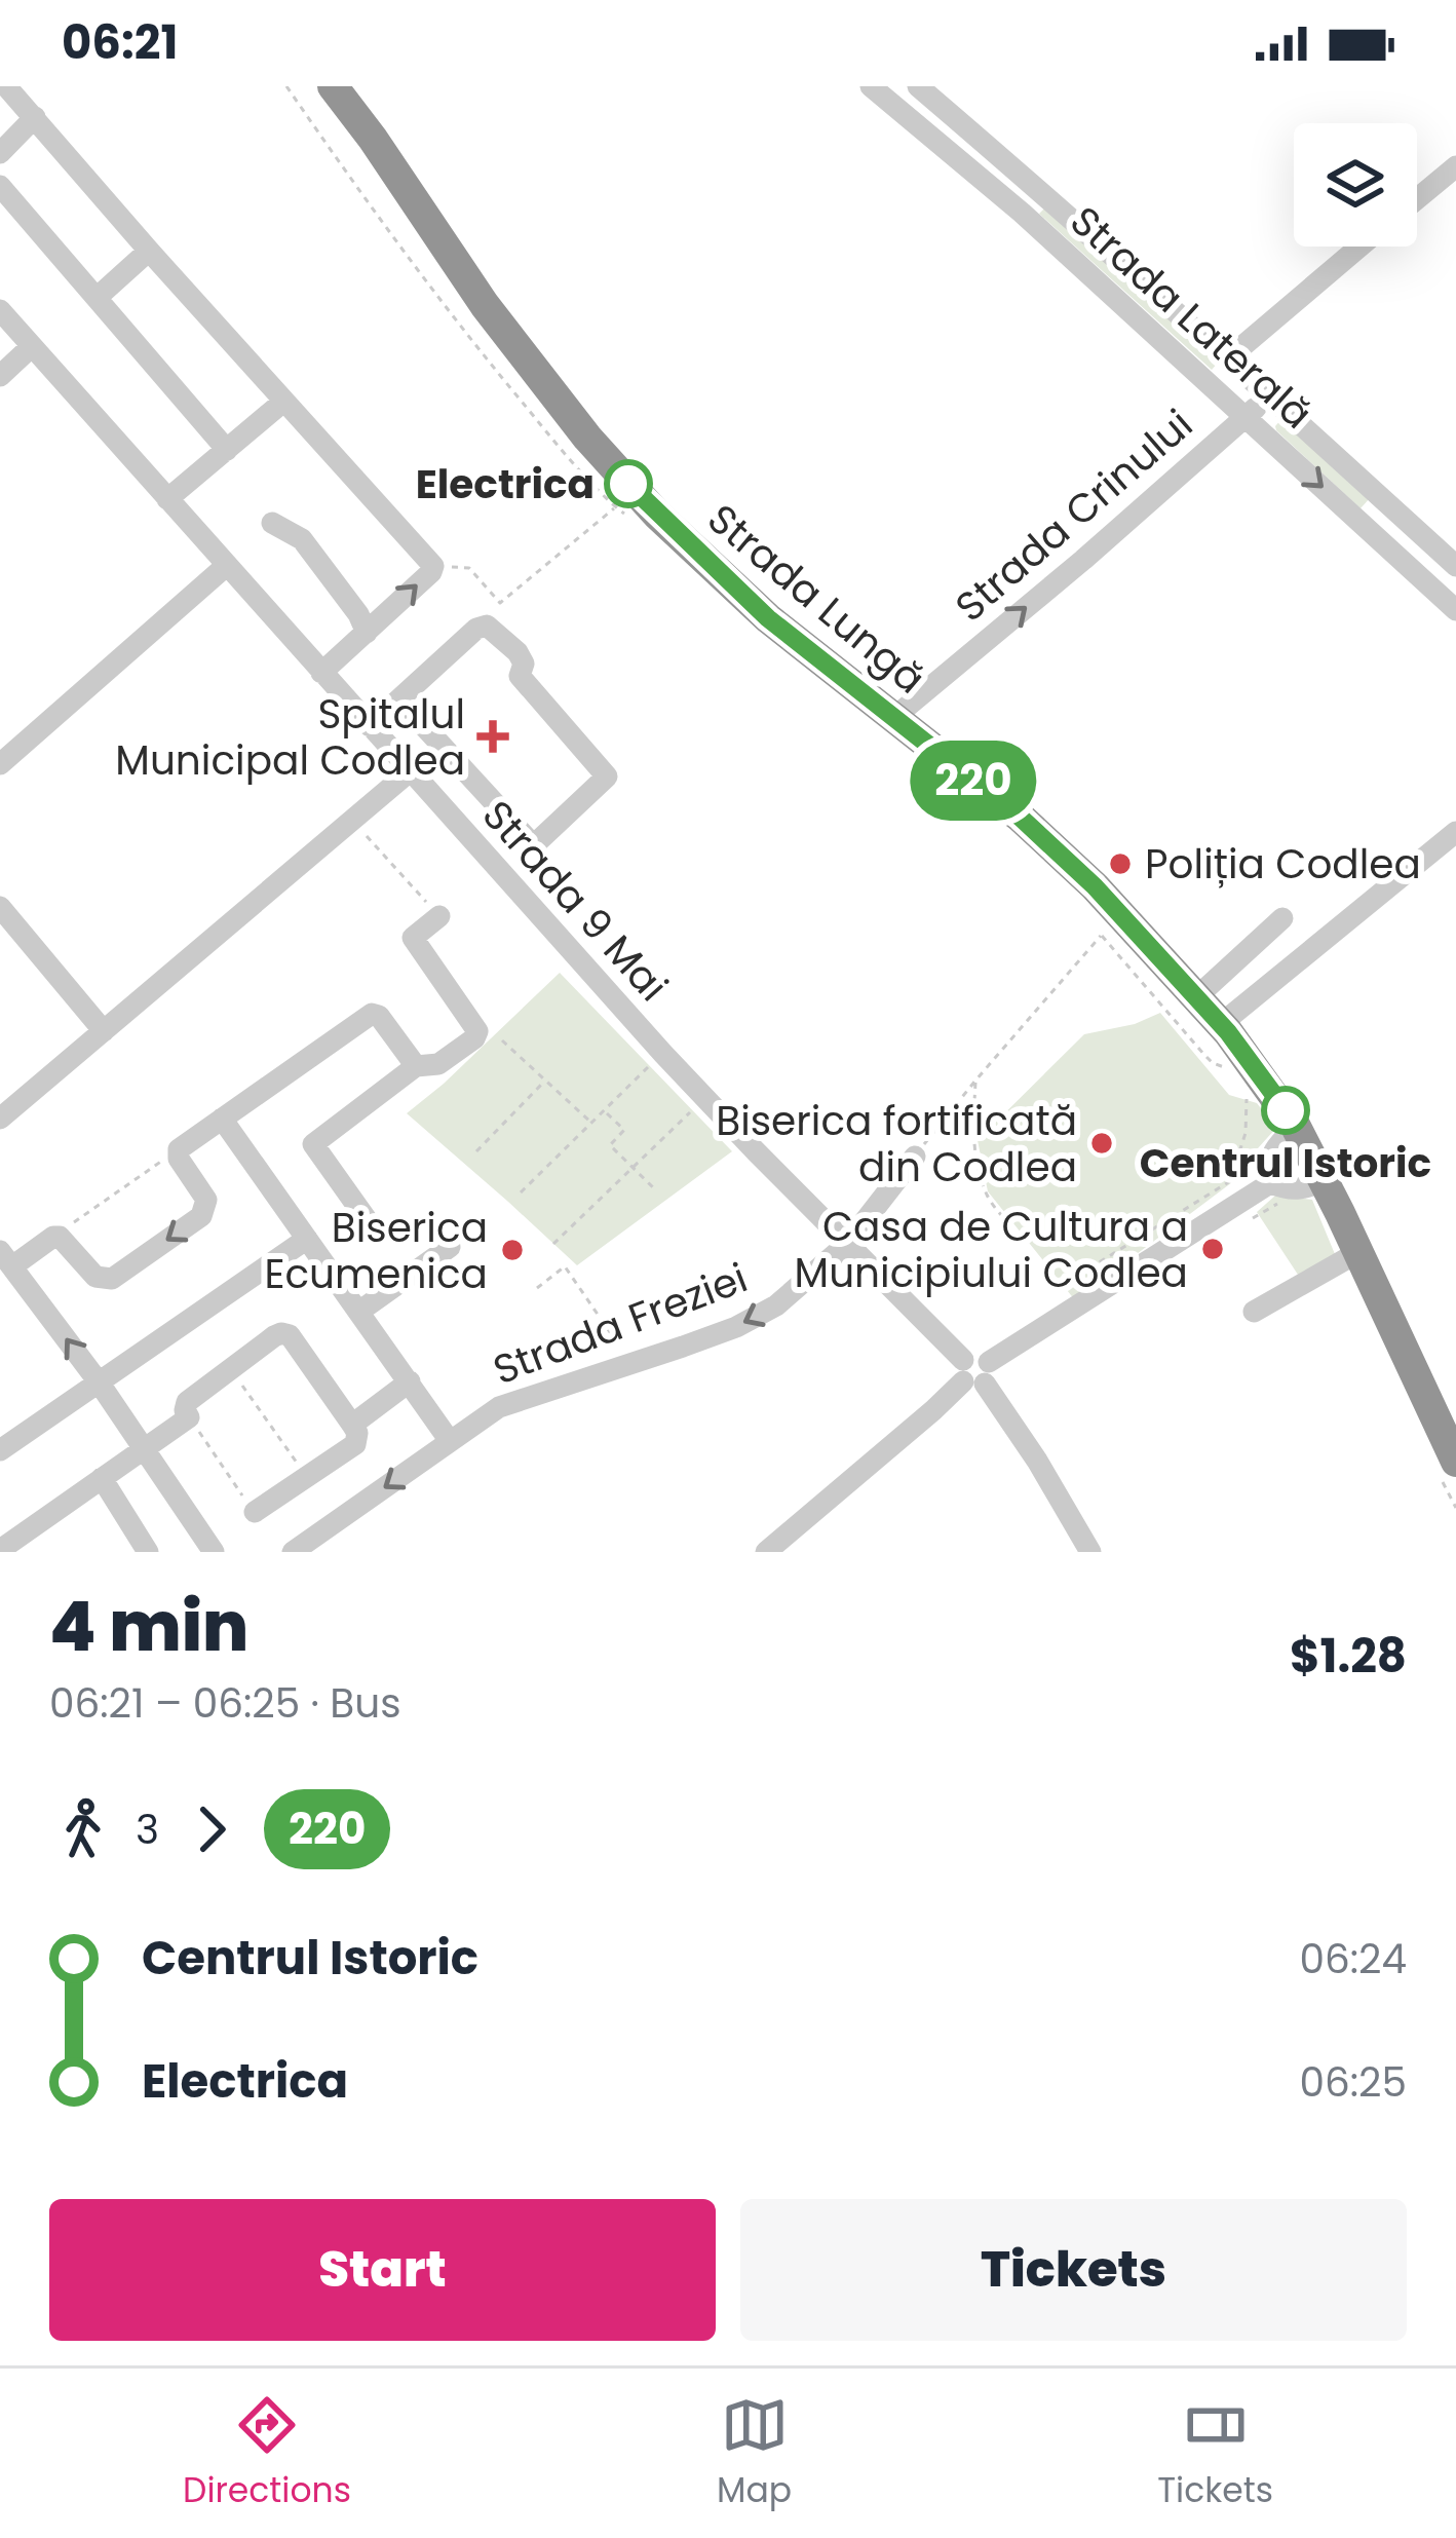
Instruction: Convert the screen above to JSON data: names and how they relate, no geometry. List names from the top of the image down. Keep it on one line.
{"streets":{"highway":["Strada Lungă"],"street":["Strada Laterală","Strada Crinului","Strada 9 Mai","Strada Freziei"]},"crossings":[["Strada Laterală","Strada Crinului"],["Strada Crinului","Strada Lungă"],["Strada 9 Mai","Strada Freziei"]],"one_way":["Strada Crinului"],"places":{"other":["Electrica","Poliția Codlea","Centrul Istoric","Biserica fortificată din Codlea","Casa de Cultura a Municipiului Codlea","Biserica Ecumenica"],"health":["Spitalul Municipal Codlea"]},"lines":["bus line 220"],"page":{"status":"06:21","on_map":"220","heading":["4 min","06:21 – 06:25 · Bus","$1.28"],"legs":["3","220"],"list":[{"name":"Centrul Istoric","value":"06:24"},{"name":"Electrica","value":"06:25"}],"buttons":["Start","Tickets"],"tabs":["Directions","Map","Tickets"]}}
